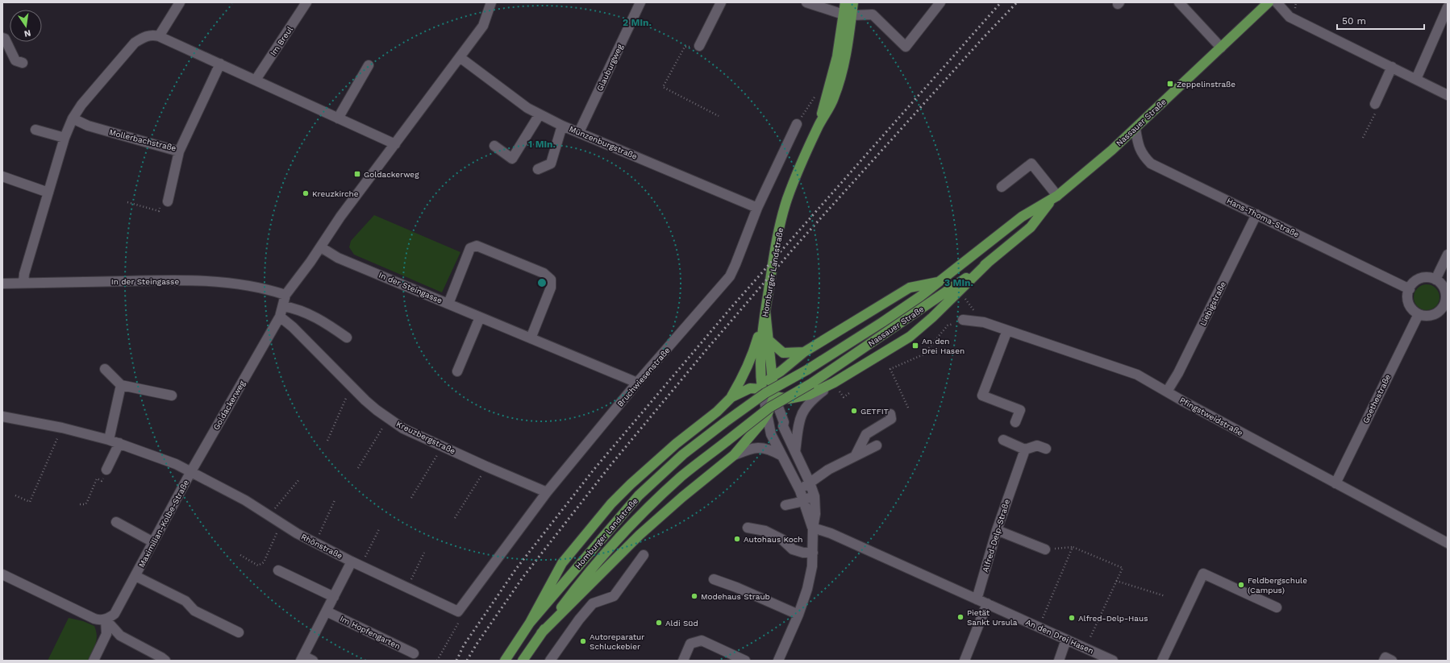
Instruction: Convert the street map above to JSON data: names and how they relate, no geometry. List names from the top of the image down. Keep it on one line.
{"streets":{"main road":["Nassauer Straße","Homburger Landstraße"],"street":["Im Breul","Glauburgweg","Mollerbachstraße","Münzenburgstraße","Hans-Thoma-Straße","In der Steingasse","Liebigstraße","Bruchwiesenstraße","Goethestraße","Goldackerweg","Pfingstweidstraße","Kreuzbergstraße","Maximilian-Kolbe-Straße","Alfred-Delp-Straße","Rhönstraße","Im Hopfengarten","An den Drei Hasen"]},"crossings":[["Glauburgweg","Münzenburgstraße"],["Nassauer Straße","Hans-Thoma-Straße"],["Nassauer Straße","Homburger Landstraße"],["Münzenburgstraße","Bruchwiesenstraße"],["Münzenburgstraße","Goldackerweg"],["Hans-Thoma-Straße","Liebigstraße"],["Hans-Thoma-Straße","Goethestraße"],["In der Steingasse","Bruchwiesenstraße"],["In der Steingasse","Goldackerweg"],["Liebigstraße","Pfingstweidstraße"],["Bruchwiesenstraße","Kreuzbergstraße"],["Bruchwiesenstraße","Rhönstraße"],["Goethestraße","Pfingstweidstraße"],["Goldackerweg","Kreuzbergstraße"],["Goldackerweg","Maximilian-Kolbe-Straße"],["Goldackerweg","Rhönstraße"],["Maximilian-Kolbe-Straße","Rhönstraße"],["Alfred-Delp-Straße","An den Drei Hasen"]],"places":{"transit":["Zeppelinstraße","Goldackerweg","An den Drei Hasen"],"other":["Kreuzkirche","GETFIT","Autohaus Koch","Feldbergschule (Campus)","Modehaus Straub","Pietät Sankt Ursula","Alfred-Delp-Haus","Aldi Süd","Autoreparatur Schluckebier"]},"scale_bar":"50 m","north":"bottom","rings":["2 Min.","1 Min.","3 Min."]}
